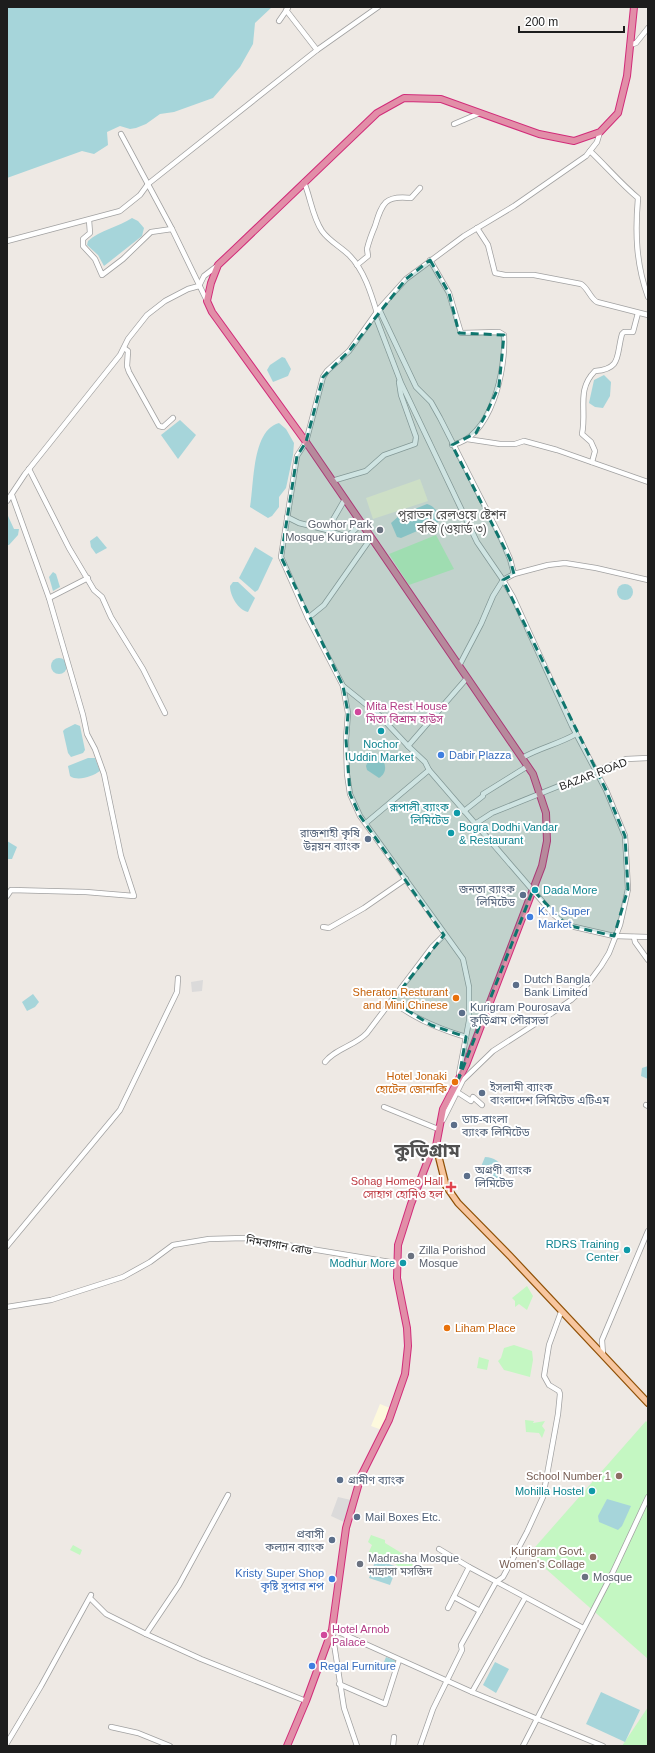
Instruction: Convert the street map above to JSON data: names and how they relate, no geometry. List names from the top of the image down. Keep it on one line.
{"streets":{"street":["BAZAR ROAD","নিমবাগান রোড"]},"districts":["পুরাতন রেলওয়ে ষ্টেশন বস্তি (ওয়ার্ড ৩)","কুড়িগ্রাম"],"places":{"other":["Gowhor Park Mosque Kurigram","Mita Rest House মিতা বিশ্রাম হাউস","Nochor Uddin Market","Dabir Plazza","রূপালী ব্যাংক লিমিটেড","Bogra Dodhi Vandar & Restaurant","রাজশাহী কৃষি উন্নয়ন ব্যাংক","Dada More","জনতা ব্যাংক লিমিটেড","K. I. Super Market","Dutch Bangla Bank Limited","Sheraton Resturant and Mini Chinese","Kurigram Pourosava কুড়িগ্রাম পৌরসভা","Hotel Jonaki হোটেল জোনাকি","ইসলামী ব্যাংক বাংলাদেশ লিমিটেড এটিএম","ডাচ-বাংলা ব্যাংক লিমিটেড","অগ্রণী ব্যাংক লিমিটেড","RDRS Training Center","Zilla Porishod Mosque","Modhur More","Liham Place","School Number 1","গ্রামীণ ব্যাংক","Mohilla Hostel","Mail Boxes Etc.","প্রবাসী কল্যান ব্যাংক","Kurigram Govt. Women's Collage","Madrasha Mosque মাদ্রাসা মসজিদ","Mosque","Kristy Super Shop কৃষ্টি সুপার শপ","Hotel Arnob Palace","Regal Furniture"],"health":["Sohag Homeo Hall সোহাগ হোমিও হল"]},"scale_bar":"200 m"}
